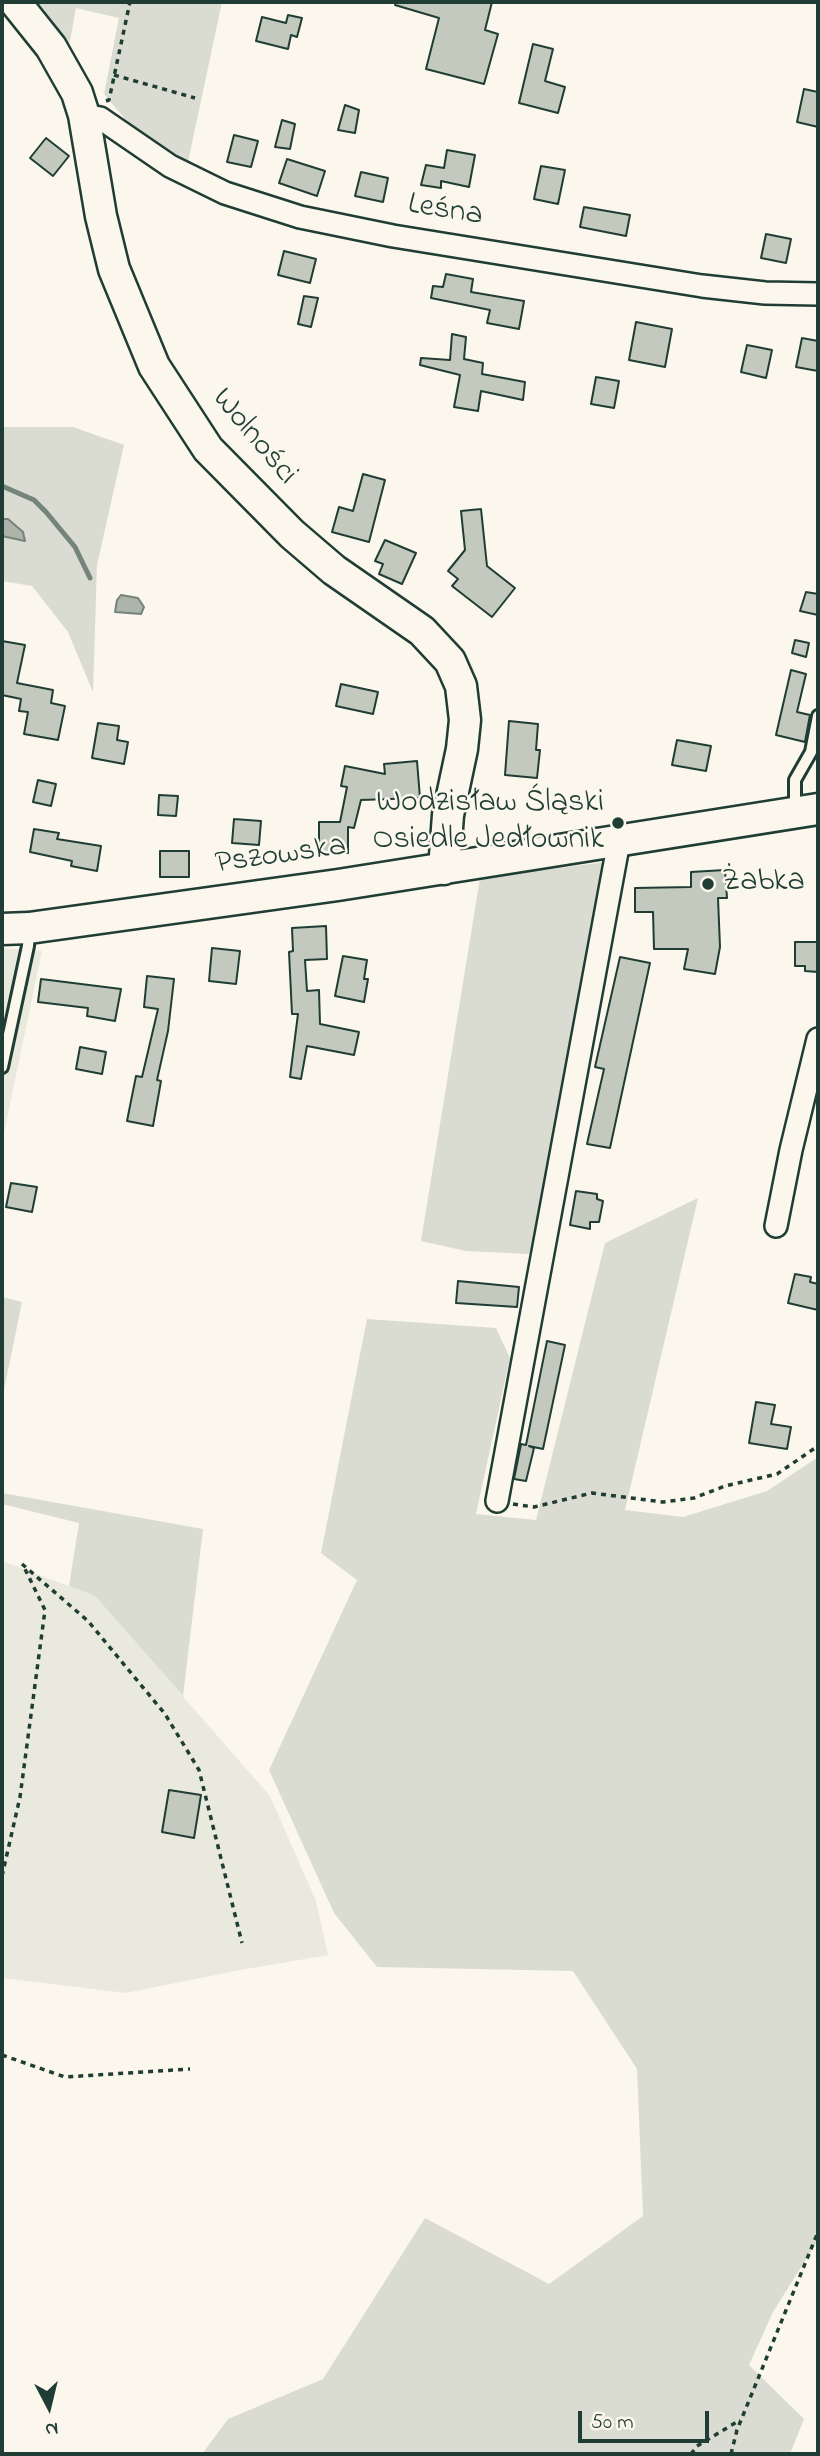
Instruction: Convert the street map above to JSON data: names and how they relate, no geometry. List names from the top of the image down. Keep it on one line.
{"streets":{"street":["Leśna","Wolności","Pszowska"]},"crossings":[["Leśna","Wolności"],["Wolności","Pszowska"]],"places":["Wodzisław Śląski Osiedle Jedłownik","Żabka"],"scale_bar":"50 m","north":"bottom"}
